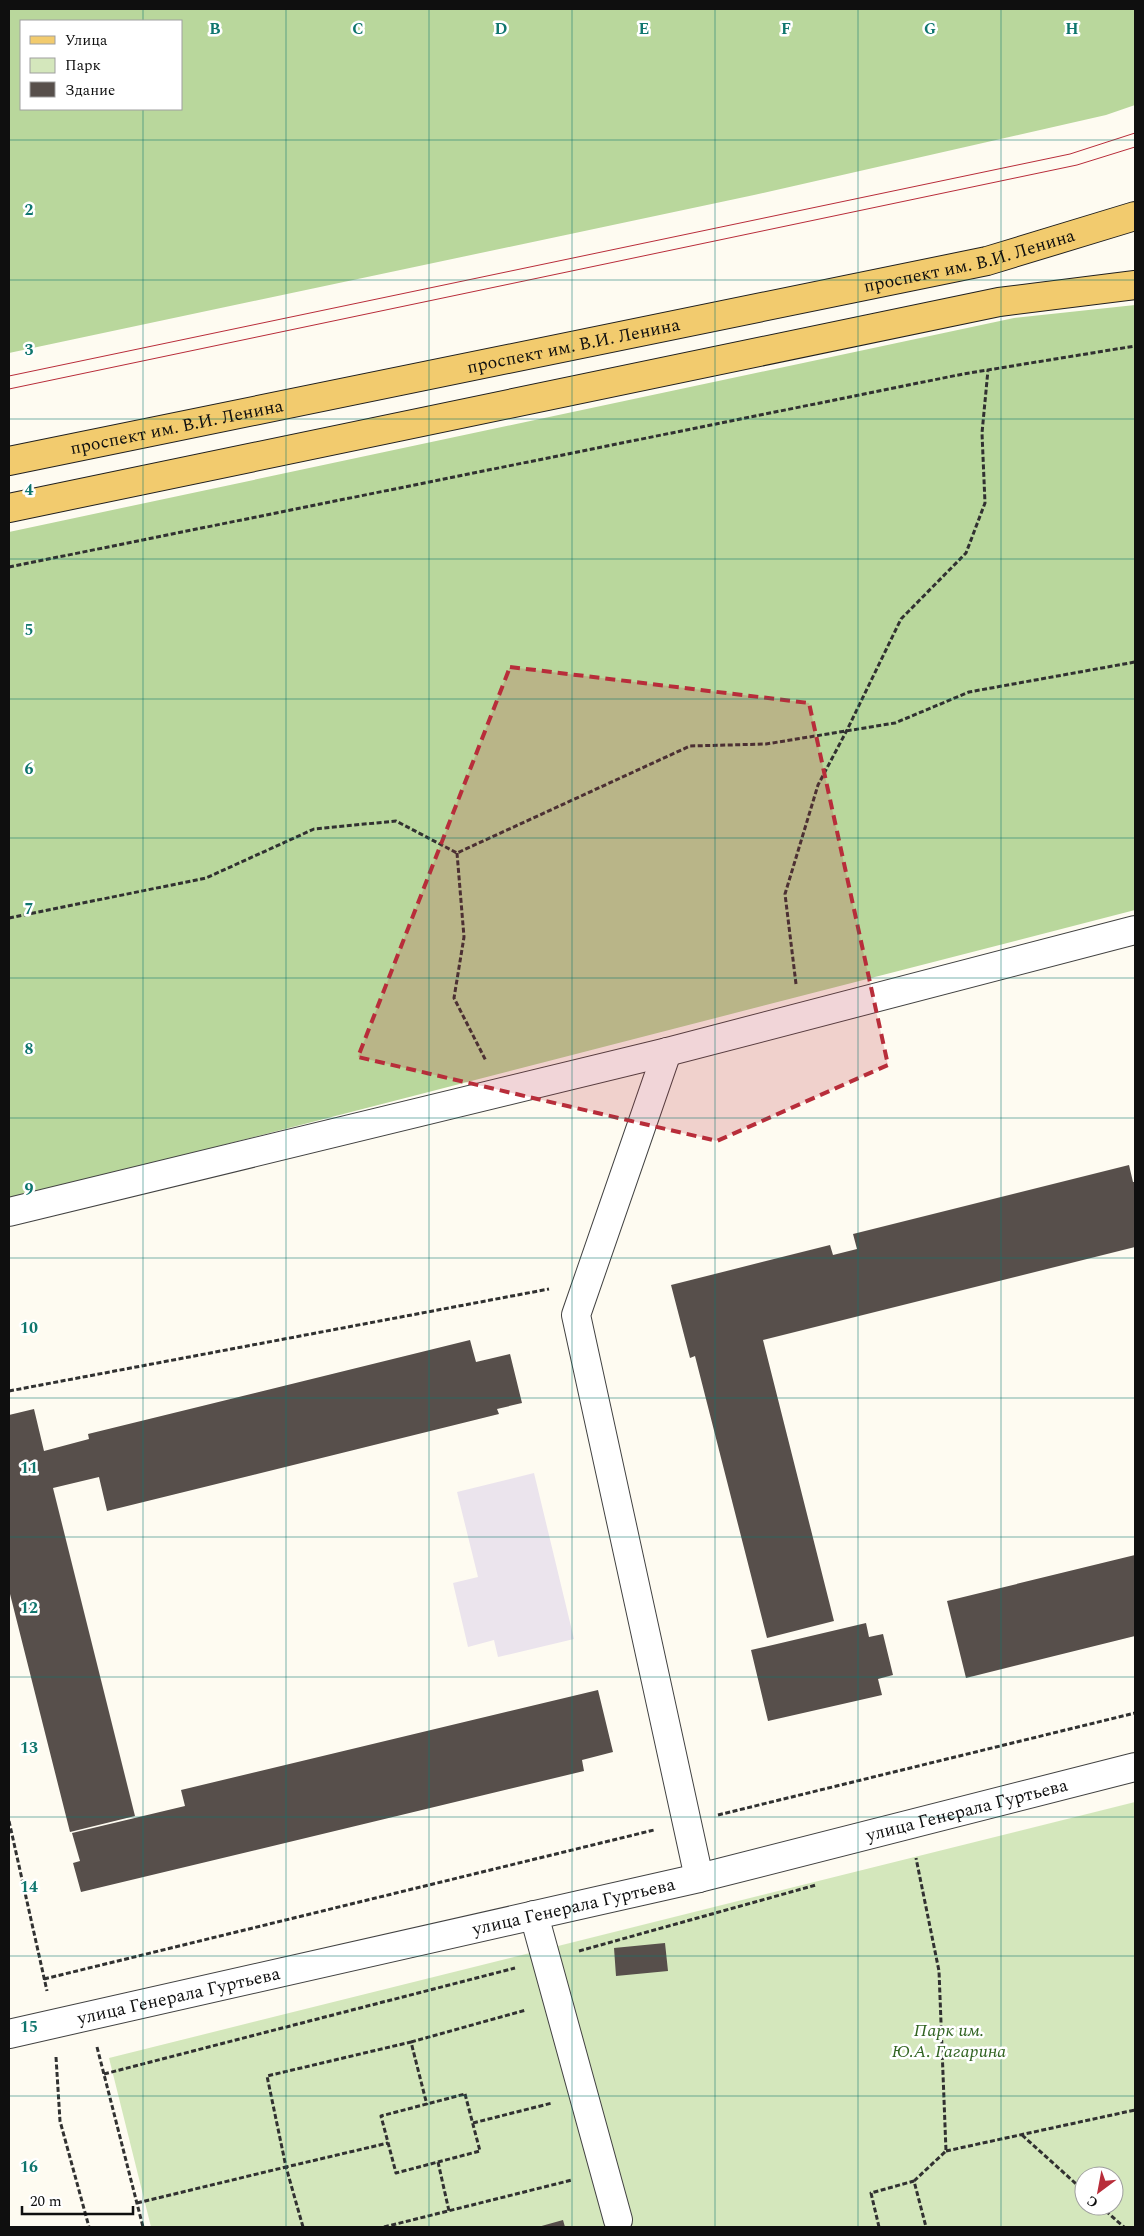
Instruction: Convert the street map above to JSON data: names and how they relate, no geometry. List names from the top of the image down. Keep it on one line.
{"streets":{"main road":["проспект им. В.И. Ленина"],"street":["улица Генерала Гуртьева"]},"parks":["Парк им. Ю.А. Гагарина"],"legend":["Улица","Парк","Здание"],"scale_bar":"20 m","north":"bottom left","grid":{"columns":["B","C","D","E","F","G","H"],"rows":["2","3","4","5","6","7","8","9","10","11","12","13","14","15","16"]}}
